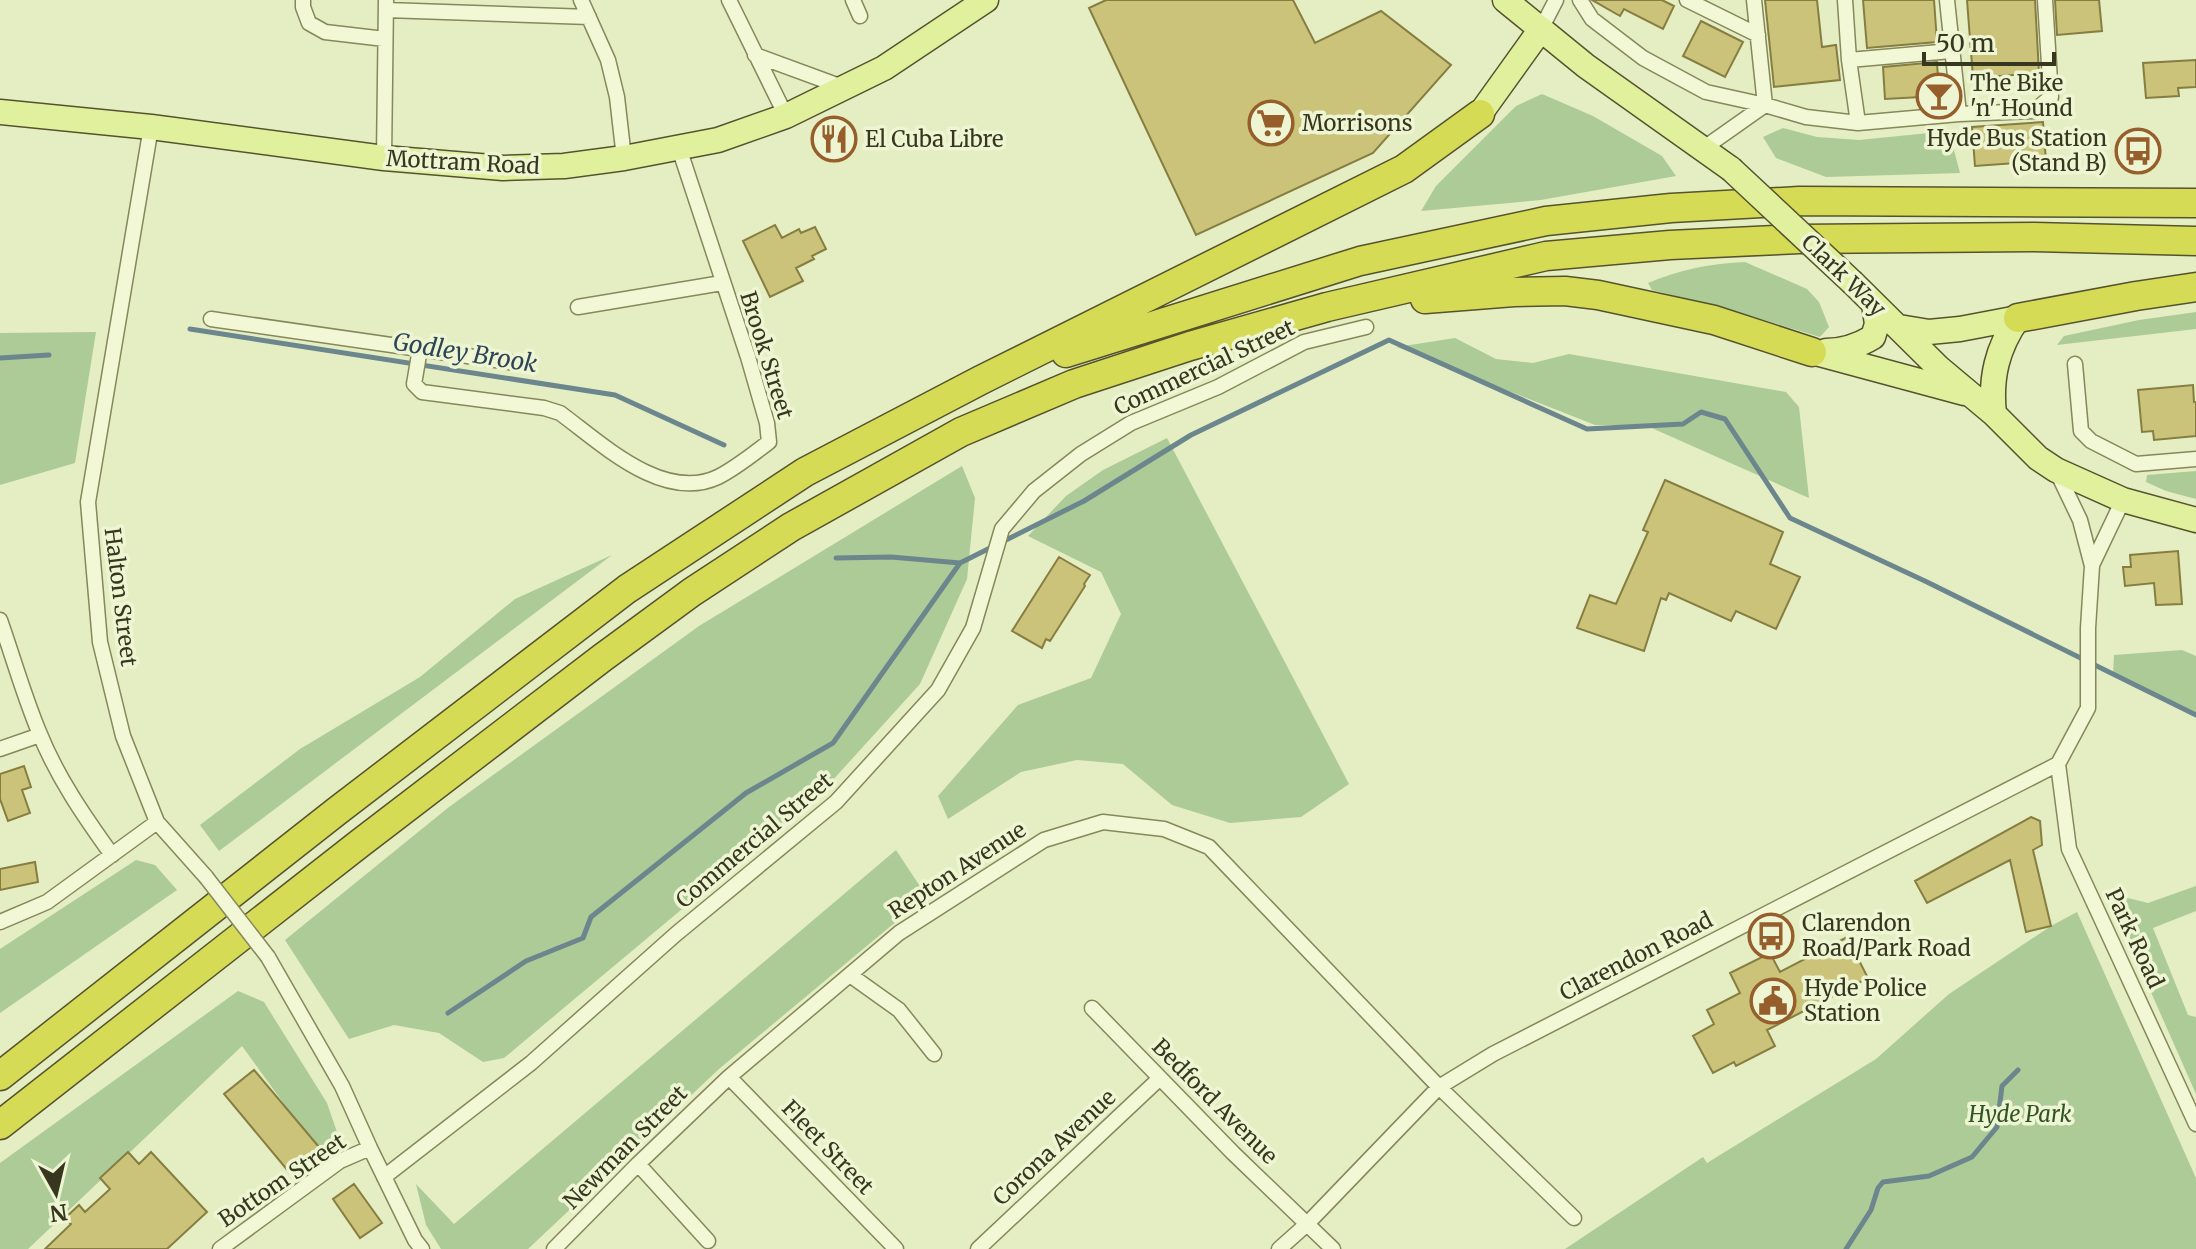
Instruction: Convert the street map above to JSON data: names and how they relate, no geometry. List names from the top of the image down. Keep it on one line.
{"streets":{"main road":["Mottram Road","Clark Way"],"street":["Brook Street","Commercial Street","Halton Street","Repton Avenue","Park Road","Clarendon Road","Bedford Avenue","Newman Street","Fleet Street","Corona Avenue","Bottom Street"]},"crossings":[["Mottram Road","Brook Street"],["Mottram Road","Halton Street"],["Commercial Street","Halton Street"],["Halton Street","Bottom Street"],["Repton Avenue","Clarendon Road"],["Repton Avenue","Newman Street"],["Repton Avenue","Fleet Street"],["Park Road","Clarendon Road"],["Clarendon Road","Bedford Avenue"],["Bedford Avenue","Corona Avenue"],["Newman Street","Fleet Street"]],"water":["Godley Brook"],"parks":["Hyde Park"],"places":{"bar":["The Bike 'n' Hound"],"supermarket":["Morrisons"],"restaurant":["El Cuba Libre"],"bus stop":["Hyde Bus Station (Stand B)","Clarendon Road/Park Road"],"public building":["Hyde Police Station"]},"scale_bar":"50 m","north":"bottom"}
